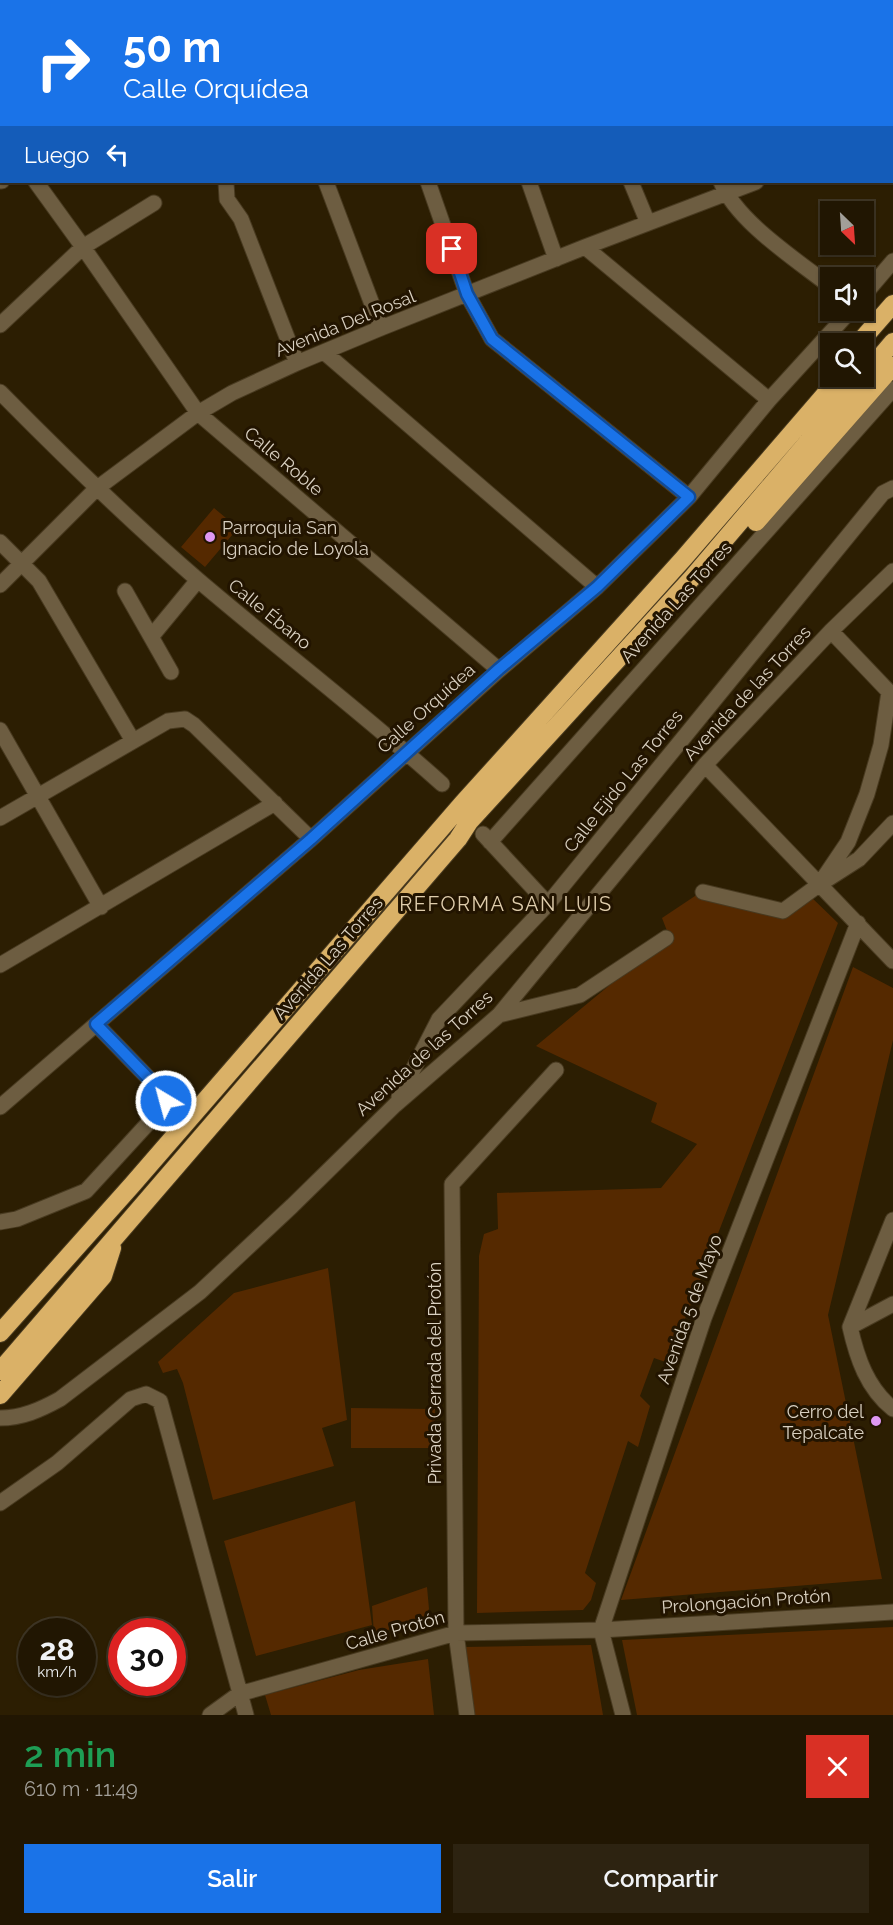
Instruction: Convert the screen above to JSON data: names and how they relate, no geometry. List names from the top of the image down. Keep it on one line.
{"streets":{"highway":["Avenida Las Torres"],"street":["Avenida Del Rosal","Calle Roble","Calle Ébano","Avenida de las Torres","Calle Orquídea","Calle Ejido Las Torres","Avenida 5 de Mayo","Privada Cerrada del Protón","Prolongación Protón","Calle Protón"]},"crossings":[["Avenida Del Rosal","Calle Roble"],["Avenida Del Rosal","Calle Ébano"],["Calle Roble","Calle Orquídea"],["Avenida Las Torres","Calle Ejido Las Torres"],["Calle Ébano","Calle Orquídea"],["Avenida de las Torres","Calle Ejido Las Torres"],["Avenida 5 de Mayo","Prolongación Protón"],["Avenida 5 de Mayo","Calle Protón"],["Privada Cerrada del Protón","Calle Protón"],["Prolongación Protón","Calle Protón"]],"districts":["REFORMA SAN LUIS"],"places":["Parroquia San Ignacio de Loyola","Cerro del Tepalcate"],"north":"bottom right","page":{"turn":["50 m","Calle Orquídea"],"then":"Luego","speed":"28 km/h","limit":"30","heading":["2 min","610 m · 11:49"],"buttons":["Salir","Compartir"]}}
